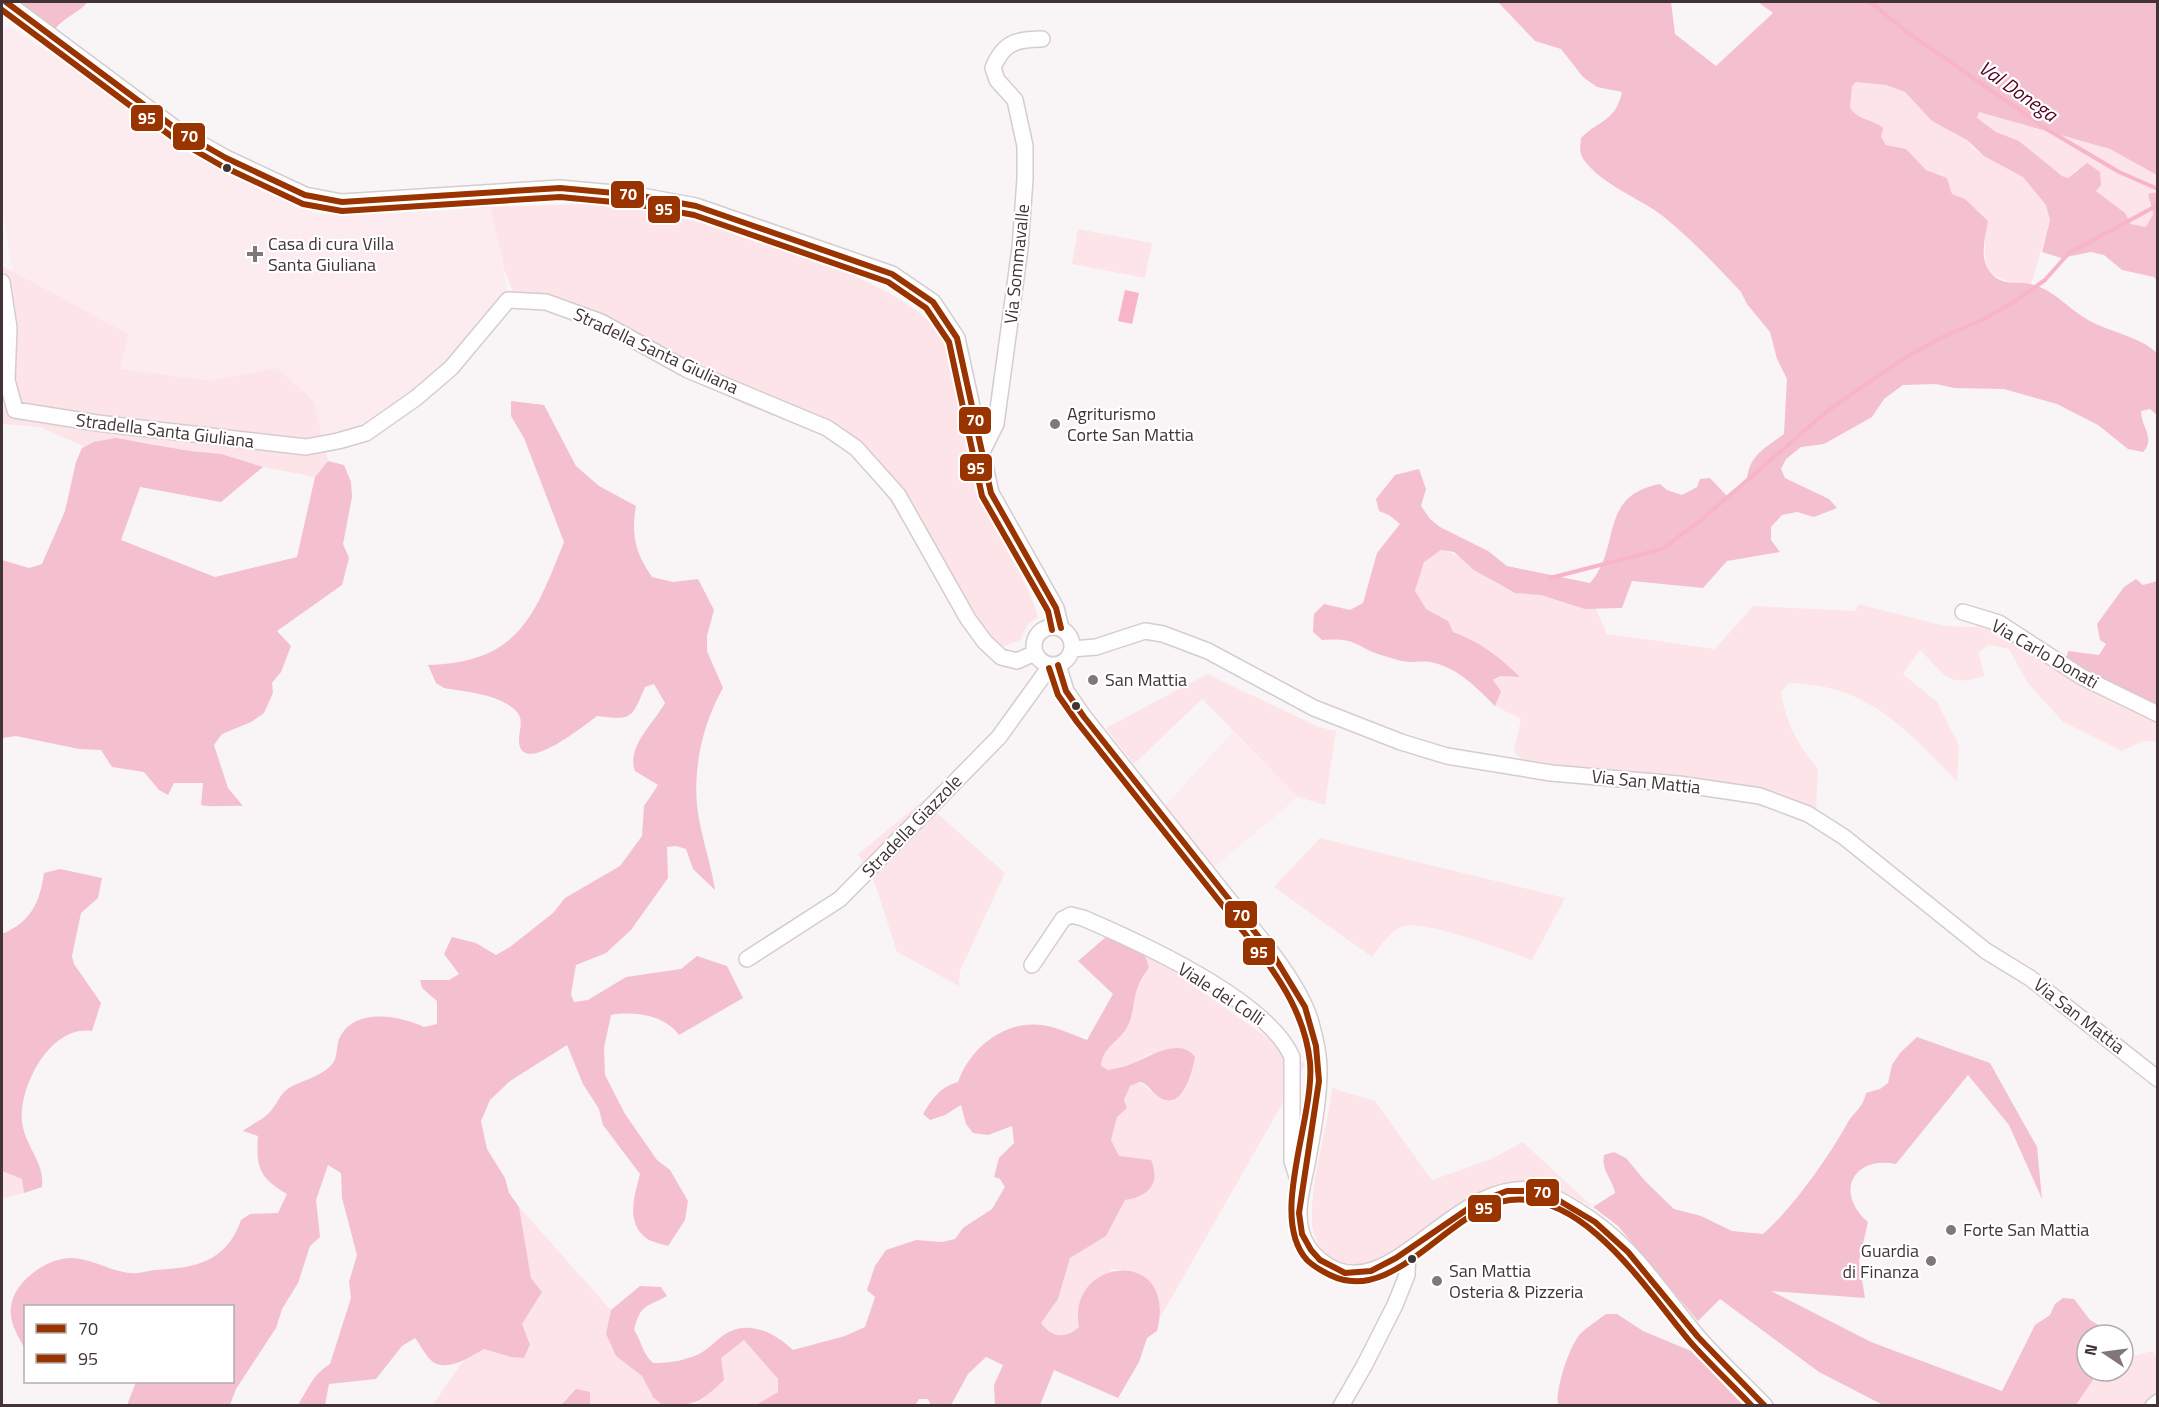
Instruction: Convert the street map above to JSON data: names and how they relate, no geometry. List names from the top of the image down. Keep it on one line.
{"streets":{"street":["Via Sommavalle","Stradella Santa Giuliana","Via Carlo Donati","Via San Mattia","Stradella Giazzole","Viale dei Colli"]},"crossings":[["Stradella Santa Giuliana","Via San Mattia"],["Stradella Santa Giuliana","Stradella Giazzole"],["Stradella Santa Giuliana","Viale dei Colli"],["Via San Mattia","Stradella Giazzole"],["Via San Mattia","Viale dei Colli"],["Stradella Giazzole","Viale dei Colli"]],"water":["Val Donega"],"places":{"health":["Casa di cura Villa Santa Giuliana"],"other":["Agriturismo Corte San Mattia","San Mattia","Forte San Mattia","Guardia di Finanza","San Mattia Osteria & Pizzeria"]},"lines":["transit line 70","transit line 95"],"legend":["70","95"],"north":"left"}
